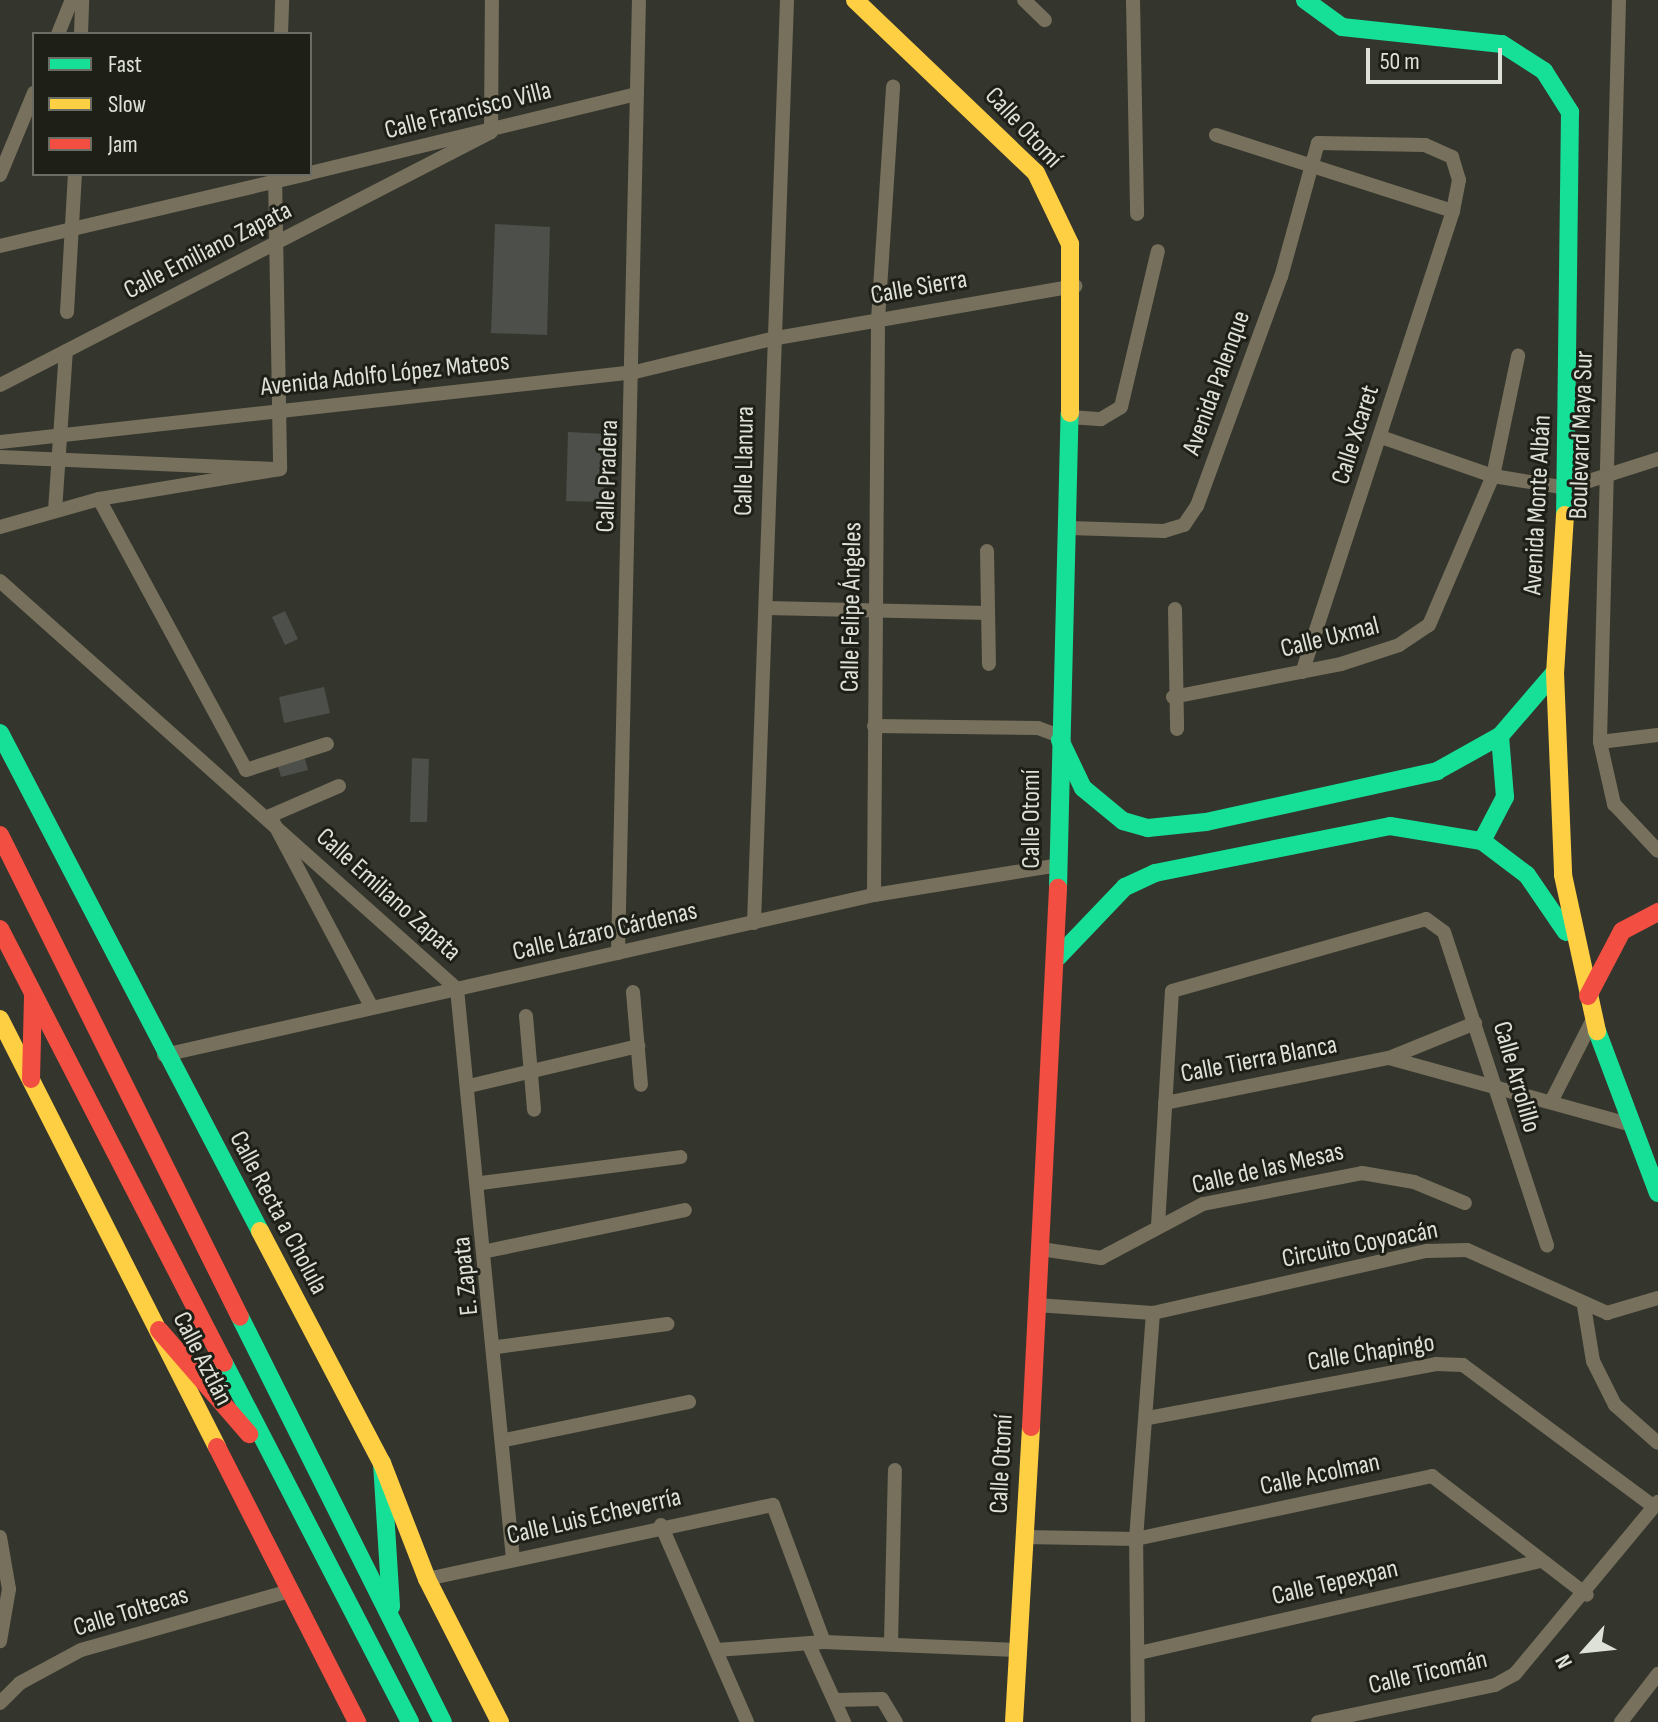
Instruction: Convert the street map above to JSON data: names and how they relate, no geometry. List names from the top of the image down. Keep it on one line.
{"streets":{"street":["Calle Francisco Villa","Calle Otomí","Calle Emiliano Zapata","Calle Sierra","Avenida Adolfo López Mateos","Avenida Palenque","Calle Xcaret","Boulevard Maya Sur","Calle Llanura","Calle Pradera","Avenida Monte Albán","Calle Felipe Ángeles","Calle Uxmal","Calle Lázaro Cárdenas","Calle Tierra Blanca","Calle Arrolillo","Calle de las Mesas","Calle Recta a Cholula","Circuito Coyoacán","E. Zapata","Calle Chapingo","Calle Aztlán","Calle Acolman","Calle Luis Echeverría","Calle Tepexpan","Calle Toltecas","Calle Ticomán"]},"crossings":[["Calle Francisco Villa","Calle Emiliano Zapata"],["Calle Francisco Villa","Calle Pradera"],["Calle Otomí","Calle Sierra"],["Calle Otomí","Avenida Palenque"],["Calle Otomí","Calle Lázaro Cárdenas"],["Calle Otomí","Calle de las Mesas"],["Calle Otomí","Circuito Coyoacán"],["Calle Otomí","Calle Acolman"],["Calle Emiliano Zapata","Calle Lázaro Cárdenas"],["Calle Emiliano Zapata","E. Zapata"],["Calle Sierra","Avenida Adolfo López Mateos"],["Calle Sierra","Calle Llanura"],["Calle Sierra","Calle Felipe Ángeles"],["Avenida Adolfo López Mateos","Calle Llanura"],["Avenida Adolfo López Mateos","Calle Pradera"],["Avenida Palenque","Calle Xcaret"],["Calle Xcaret","Calle Uxmal"],["Calle Llanura","Calle Lázaro Cárdenas"],["Calle Pradera","Calle Lázaro Cárdenas"],["Avenida Monte Albán","Calle Tierra Blanca"],["Calle Felipe Ángeles","Calle Lázaro Cárdenas"],["Calle Lázaro Cárdenas","Calle Recta a Cholula"],["Calle Lázaro Cárdenas","E. Zapata"],["Calle Tierra Blanca","Calle Arrolillo"],["Calle Tierra Blanca","Calle de las Mesas"],["Calle Recta a Cholula","Calle Luis Echeverría"],["E. Zapata","Calle Luis Echeverría"],["Calle Chapingo","Calle Ticomán"],["Calle Aztlán","Calle Toltecas"],["Calle Acolman","Calle Tepexpan"],["Calle Acolman","Calle Ticomán"]],"legend":["Fast","Slow","Jam"],"scale_bar":"50 m","north":"bottom left"}
